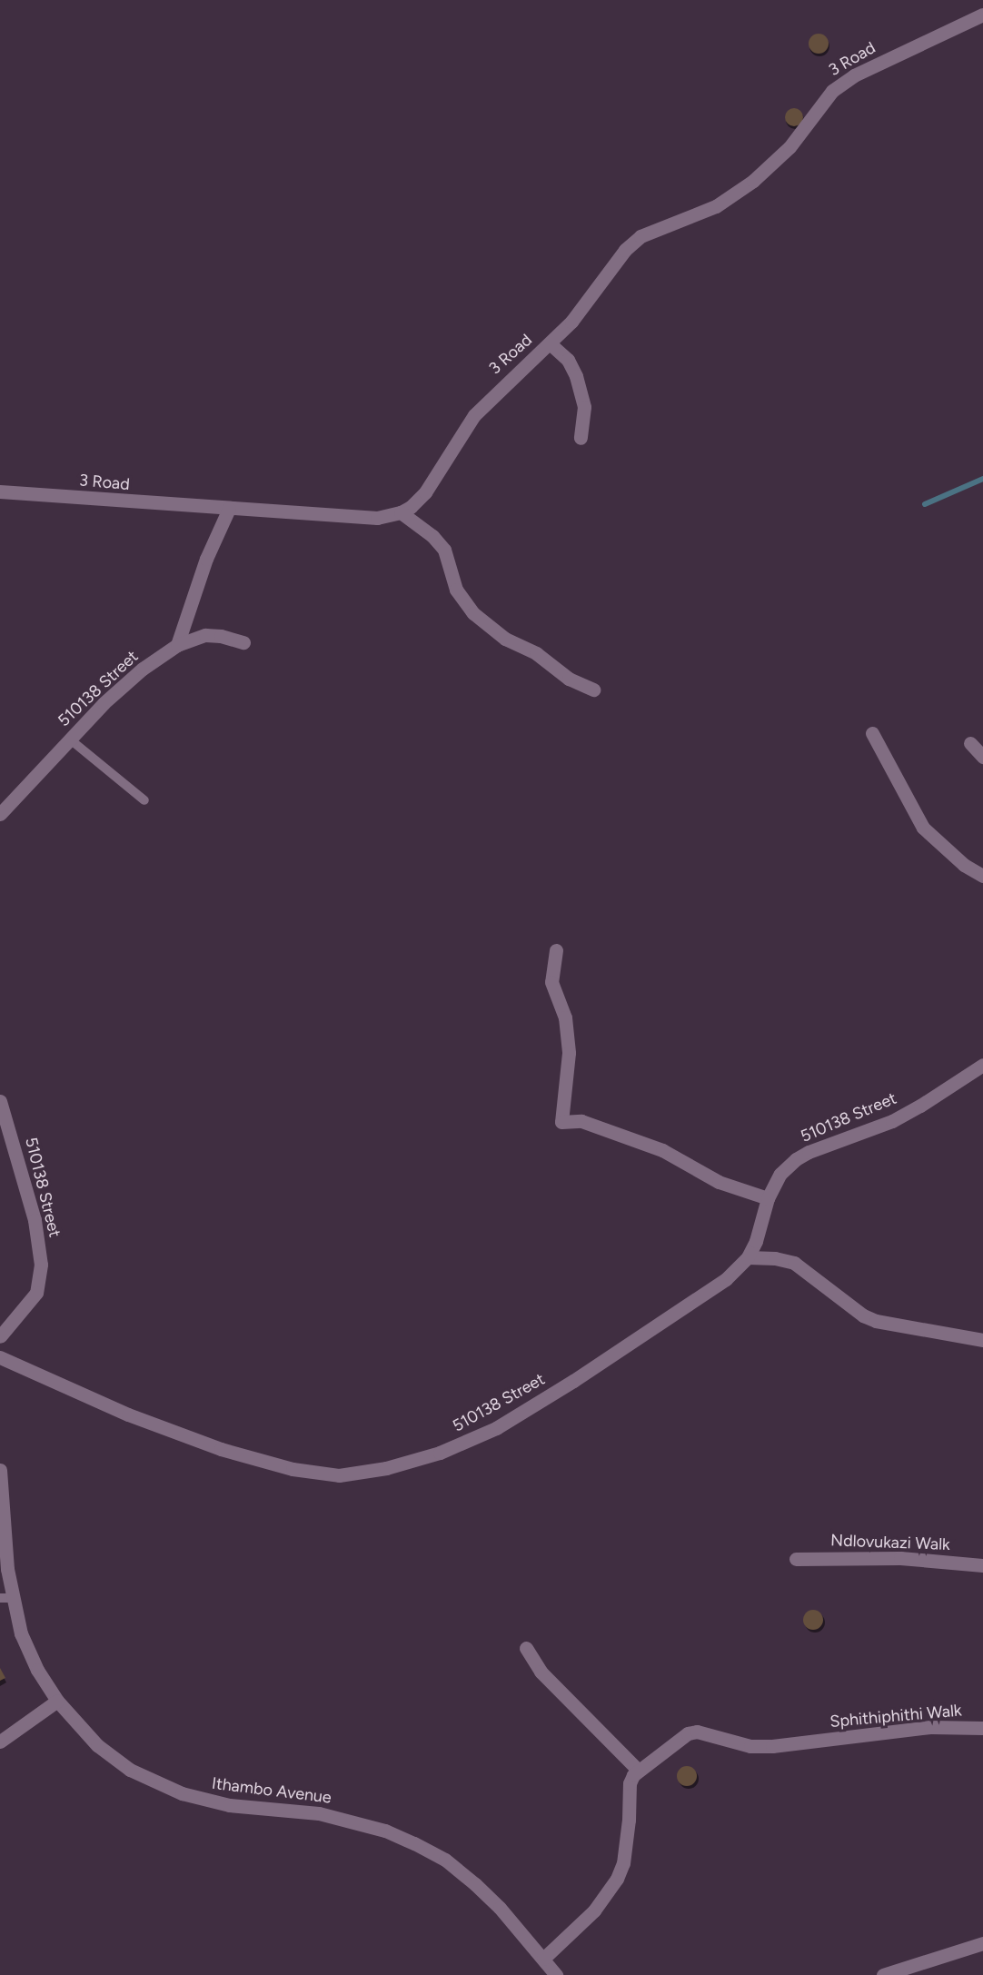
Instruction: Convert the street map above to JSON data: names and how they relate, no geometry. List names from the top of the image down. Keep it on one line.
{"streets":{"street":["3 Road","510138 Street","Ndlovukazi Walk","Sphithiphithi Walk","Ithambo Avenue"]}}
